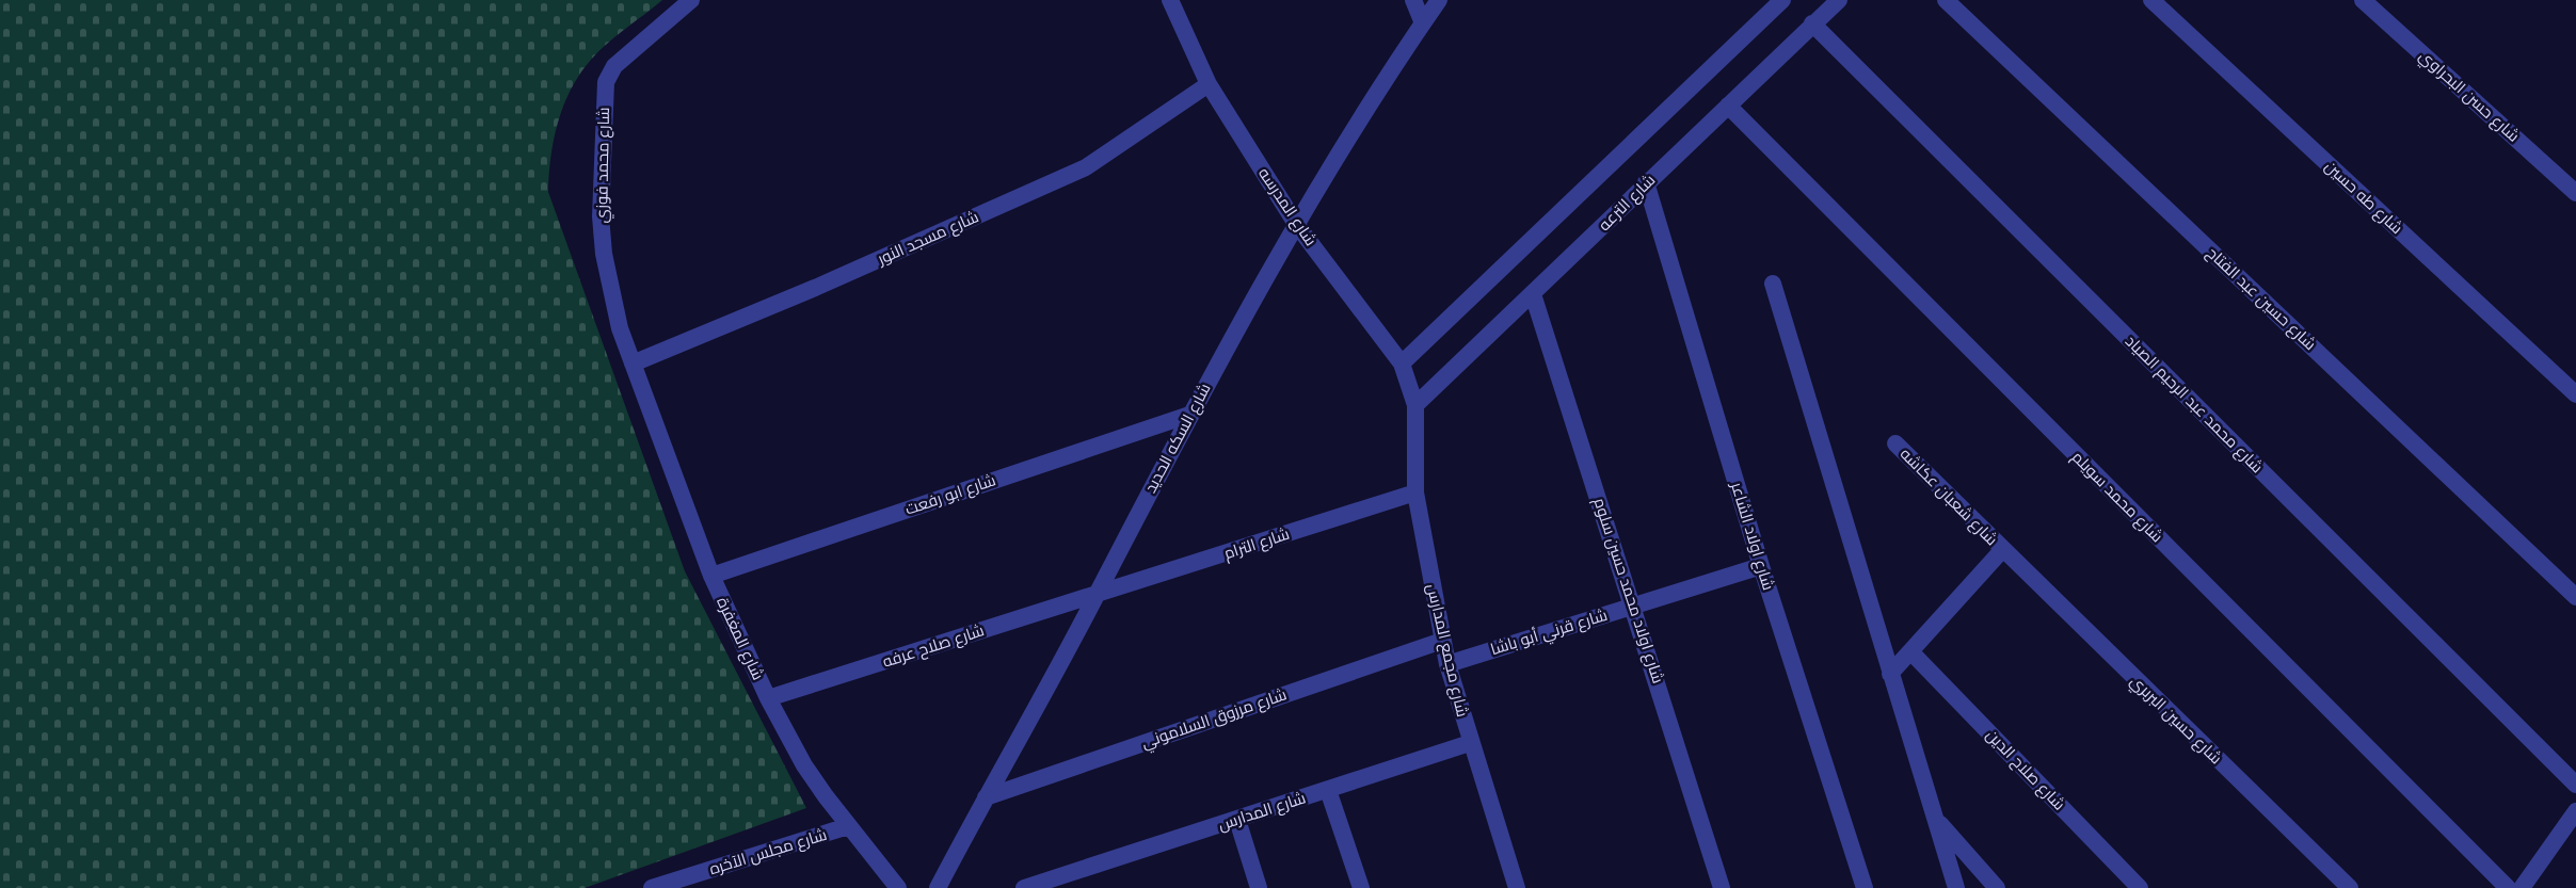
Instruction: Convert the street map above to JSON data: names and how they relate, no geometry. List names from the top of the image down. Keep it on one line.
{"streets":{"street":["شارع حسن البحراوي","شارع محمد فوزي","شارع طه حسين","شارع الترعه","شارع المدرسه","شارع مسجد النور","شارع حسين عبد الفتاح","شارع محمد عبد الرحيم الصياد","شارع السكه الحديد","شارع ابو رفعت","شارع شعبان عكاشه","شارع محمد سويلم","شارع اولاد الشاعر","شارع الترام","شارع اولاد محمد حسين سلوم","شارع قرني أبو باشا","شارع المغفرة","شارع صلاح عرفه","شارع مجمع المدارس","شارع مرزوق السلاموني","شارع حسين البربري","شارع صلاح الدين","شارع المدارس","شارع مجلس الآخره"]},"crossings":[["شارع محمد فوزي","شارع مسجد النور"],["شارع محمد فوزي","شارع المغفرة"],["شارع الترعه","شارع المدرسه"],["شارع الترعه","شارع محمد عبد الرحيم الصياد"],["شارع الترعه","شارع محمد سويلم"],["شارع الترعه","شارع اولاد الشاعر"],["شارع الترعه","شارع اولاد محمد حسين سلوم"],["شارع الترعه","شارع مجمع المدارس"],["شارع المدرسه","شارع مسجد النور"],["شارع المدرسه","شارع السكه الحديد"],["شارع المدرسه","شارع مجمع المدارس"],["شارع مسجد النور","شارع المغفرة"],["شارع السكه الحديد","شارع ابو رفعت"],["شارع السكه الحديد","شارع الترام"],["شارع السكه الحديد","شارع صلاح عرفه"],["شارع السكه الحديد","شارع مرزوق السلاموني"],["شارع ابو رفعت","شارع المغفرة"],["شارع شعبان عكاشه","شارع حسين البربري"],["شارع اولاد الشاعر","شارع قرني أبو باشا"],["شارع الترام","شارع صلاح عرفه"],["شارع الترام","شارع مجمع المدارس"],["شارع اولاد محمد حسين سلوم","شارع قرني أبو باشا"],["شارع قرني أبو باشا","شارع مجمع المدارس"],["شارع المغفرة","شارع صلاح عرفه"],["شارع المغفرة","شارع مجلس الآخره"],["شارع مجمع المدارس","شارع مرزوق السلاموني"],["شارع مجمع المدارس","شارع المدارس"]]}
